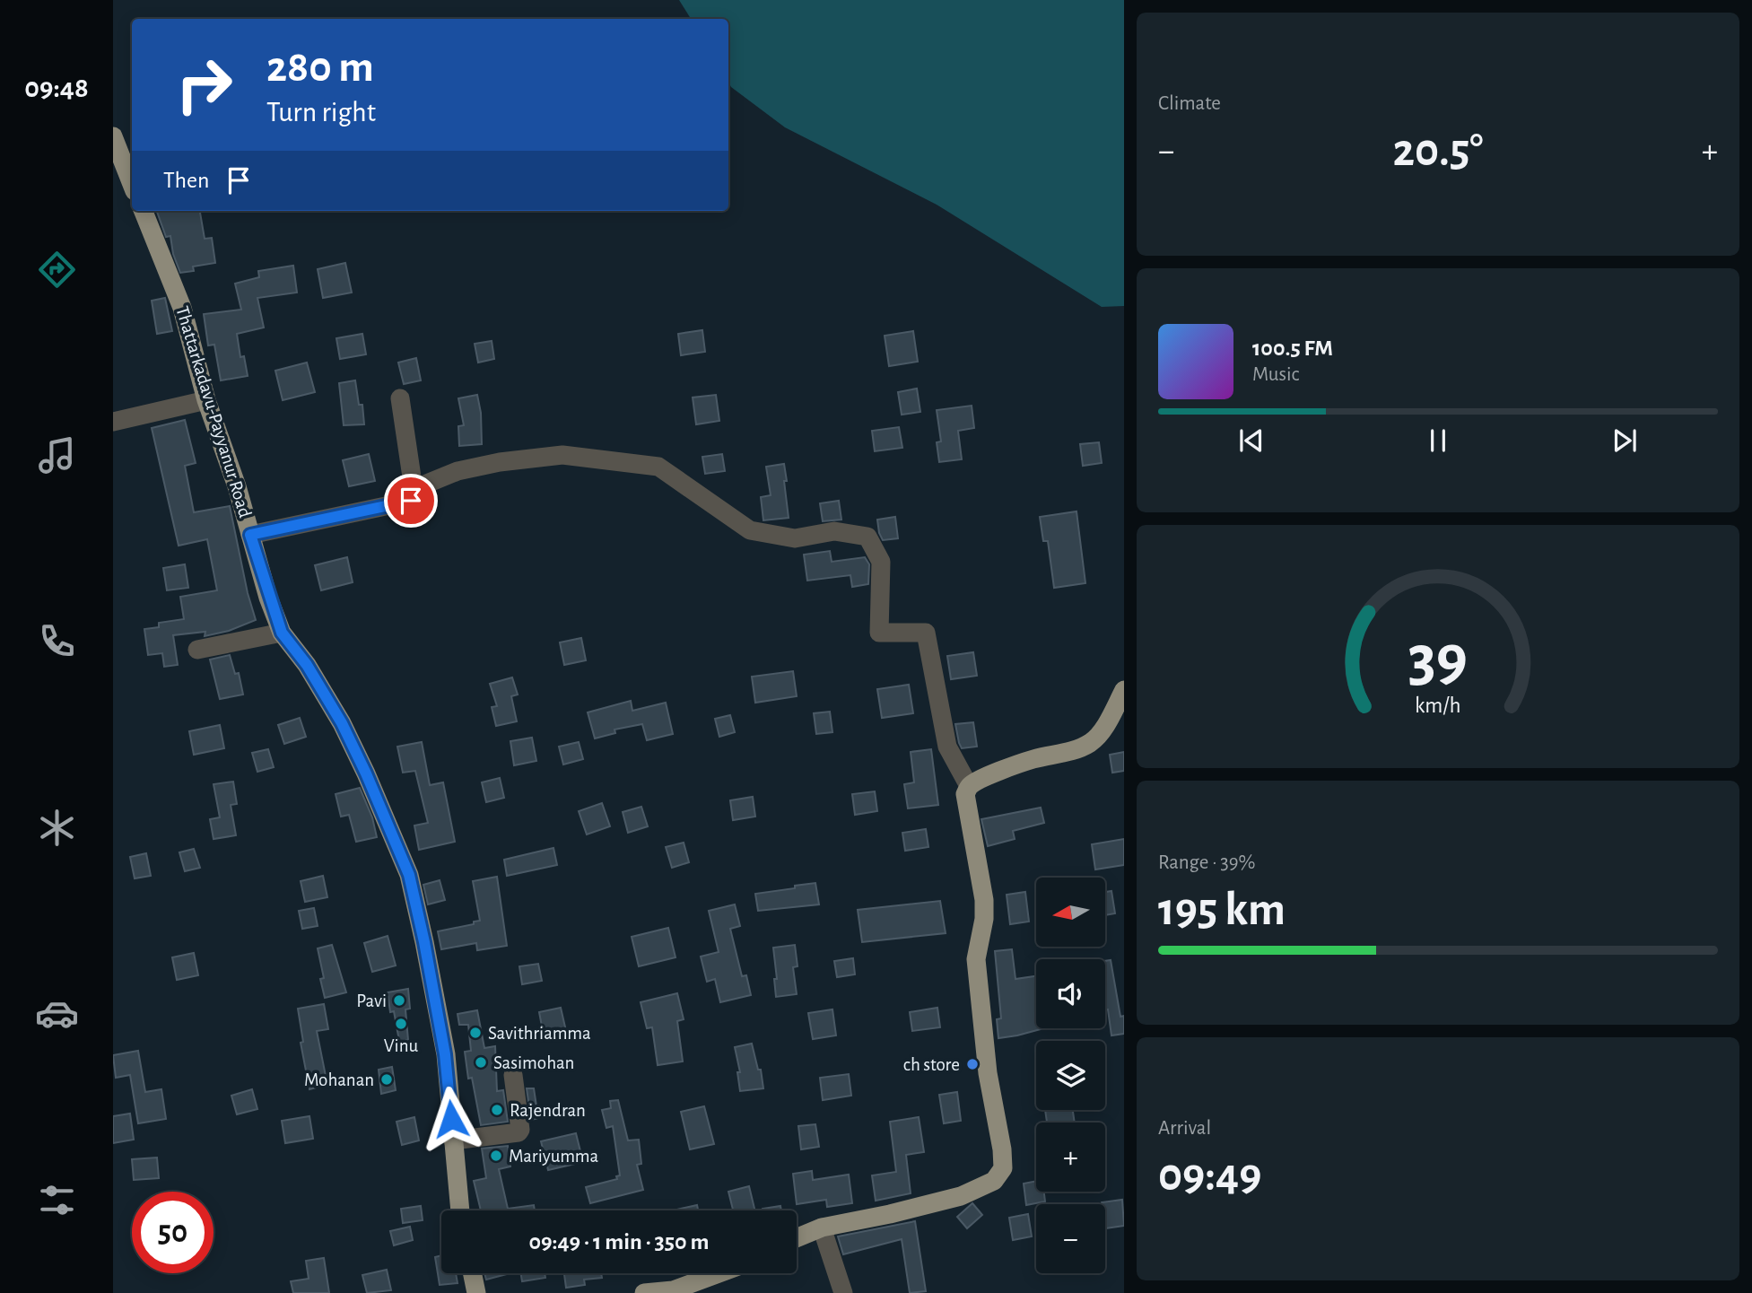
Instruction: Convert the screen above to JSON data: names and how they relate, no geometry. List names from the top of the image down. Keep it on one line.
{"streets":{"main road":["Thattarkadavu-Payyanur Road"]},"places":["Pavi","Vinu","Savithriamma","Sasimohan","ch store","Mohanan","Rajendran","Mariyumma"],"north":"left","page":{"tabs":"09:48","tile":["Climate",["Range · 39%","195 km"],["Arrival","09:49"]],"turn":["280 m","Turn right"],"heat":["−","20.5°","+"],"then":"Then","song":["100.5 FM","Music"],"map_buttons":["+","−"],"limit":"50","trip":"09:49 · 1 min · 350 m","gauge":["39","km/h"]}}
